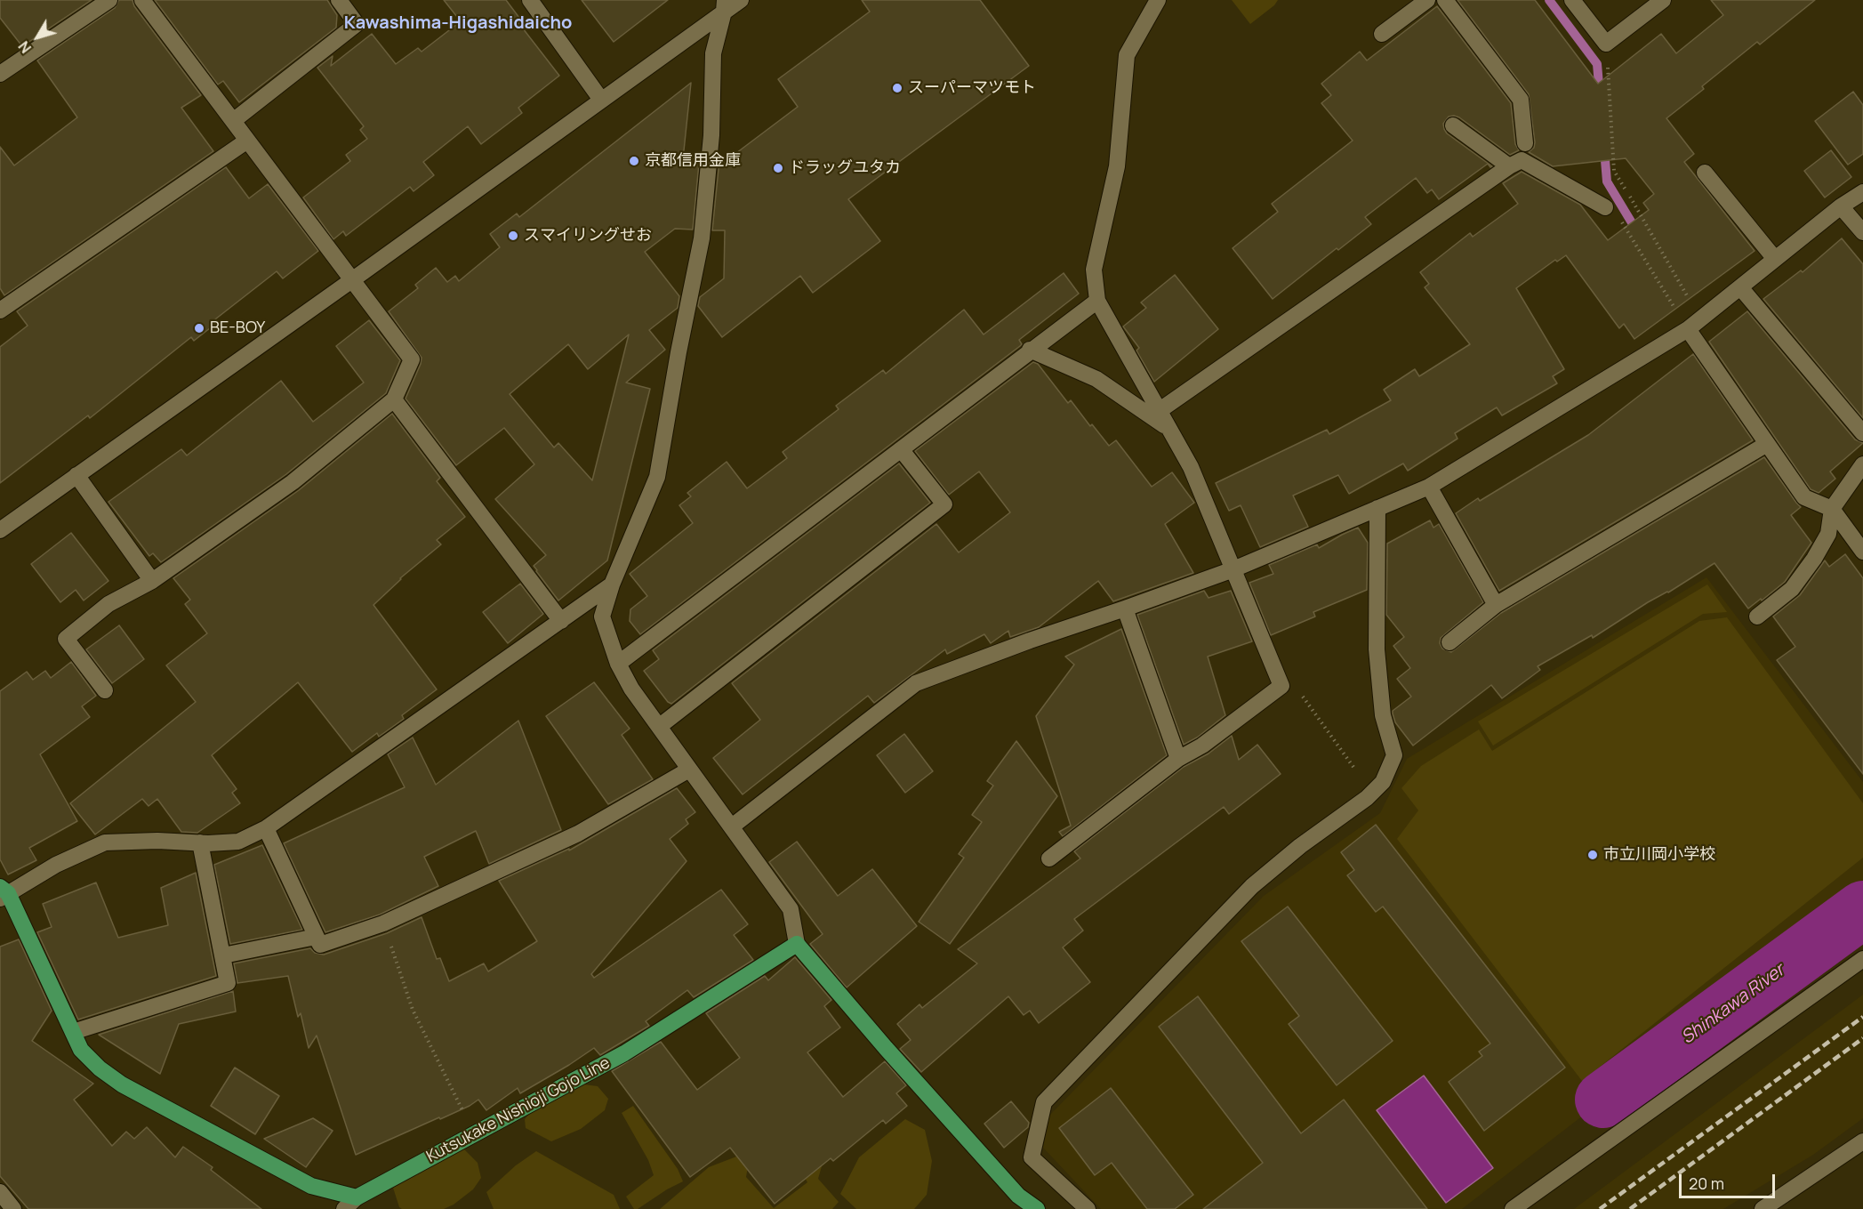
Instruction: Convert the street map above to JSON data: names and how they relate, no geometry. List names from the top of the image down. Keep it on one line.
{"streets":{"main road":["Kutsukake Nishioji Gojo Line"]},"districts":["Kawashima-Higashidaicho"],"water":["Shinkawa River"],"places":["スーパーマツモト","京都信用金庫","ドラッグユタカ","スマイリングせお","BE-BOY","市立川岡小学校"],"scale_bar":"20 m","north":"bottom left"}
